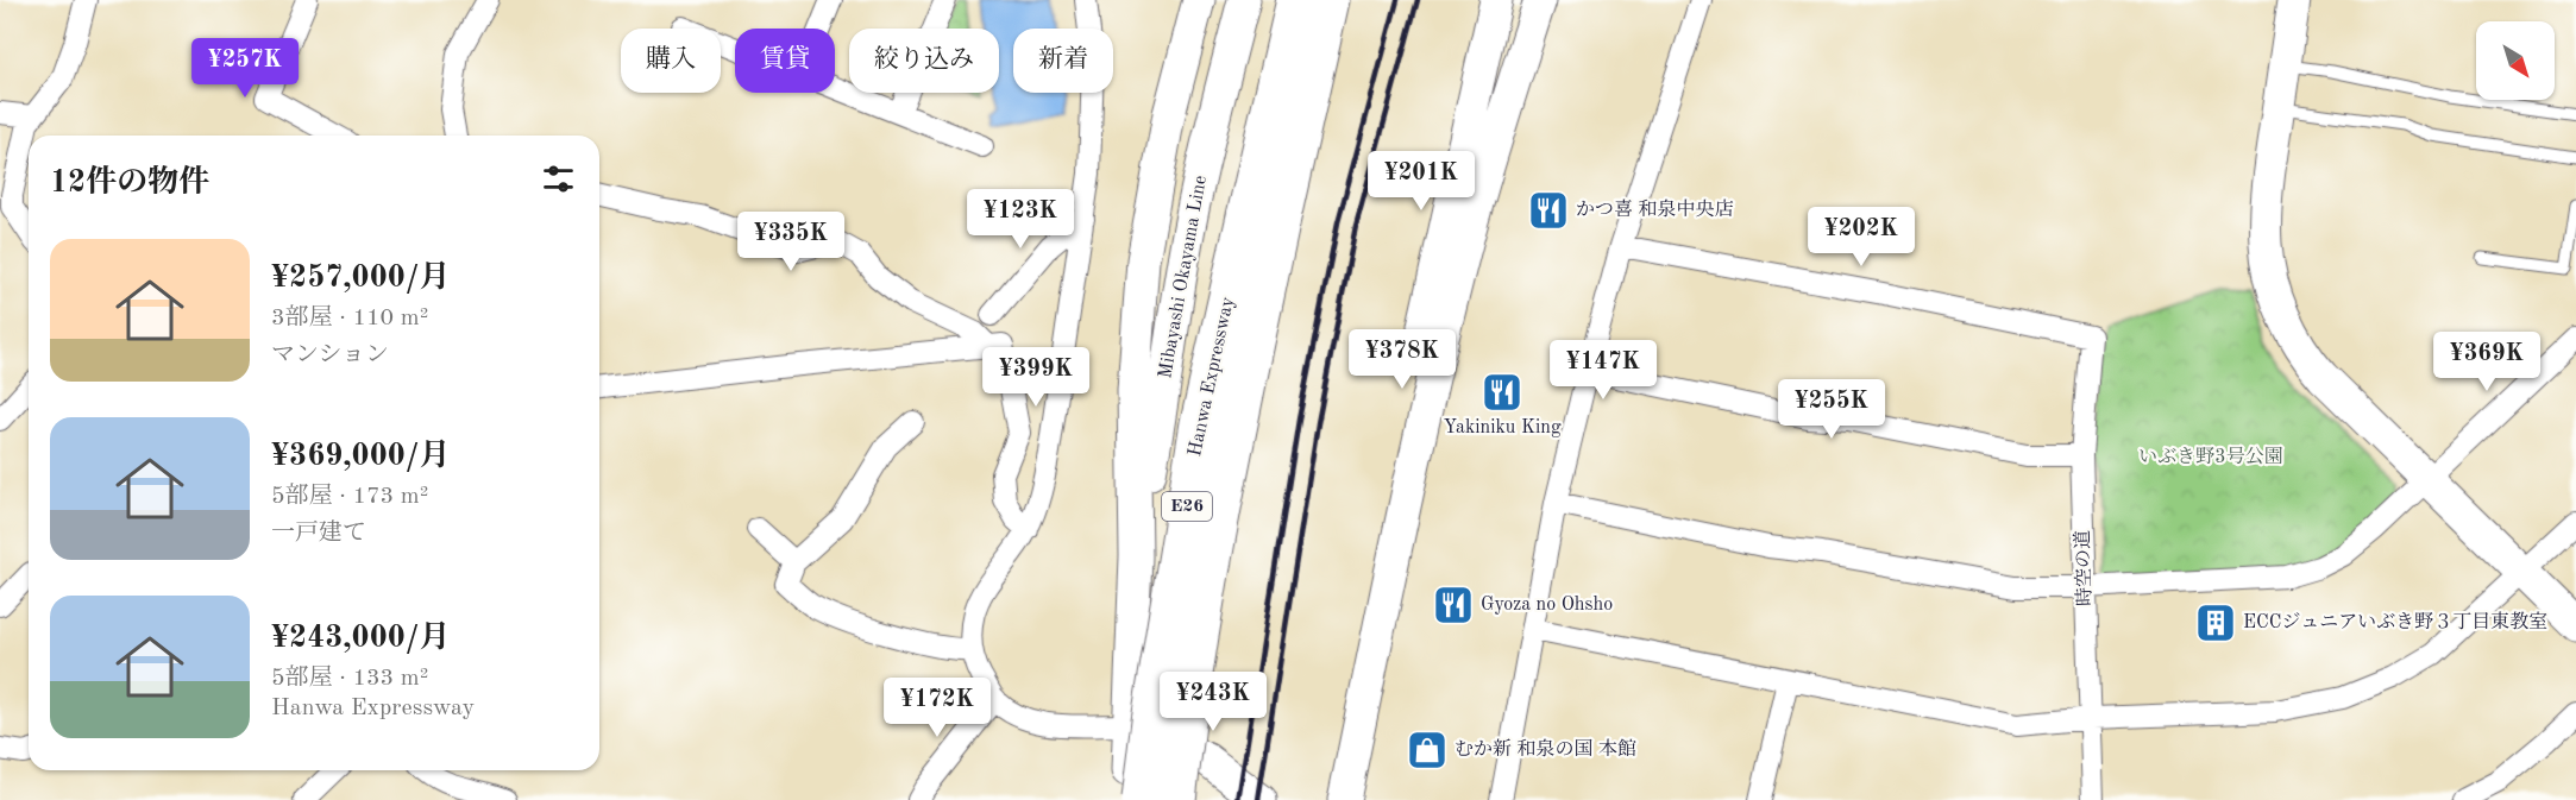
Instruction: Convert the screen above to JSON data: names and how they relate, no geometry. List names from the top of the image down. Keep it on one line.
{"streets":{"highway":["Hanwa Expressway","E26"],"main road":["Mibayashi Okayama Line"],"street":["時空の道"]},"parks":["いぶき野3号公園"],"places":{"restaurant":["かつ喜 和泉中央店","Yakiniku King","Gyoza no Ohsho"],"building":["ECCジュニアいぶき野３丁目東教室"],"shop":["むか新 和泉の国 本館"]},"north":"bottom right","page":{"chip":["購入","賃貸","絞り込み","新着"],"price":["¥257K","¥201K","¥123K","¥202K","¥335K","¥378K","¥369K","¥147K","¥399K","¥255K","¥243K","¥172K"],"heading":"12件の物件","list":[{"name":"¥257,000/月","note":"3部屋 · 110 m² · マンション"},{"name":"¥369,000/月","note":"5部屋 · 173 m² · 一戸建て"},{"name":"¥243,000/月","note":"5部屋 · 133 m² · Hanwa Expressway"}]}}
